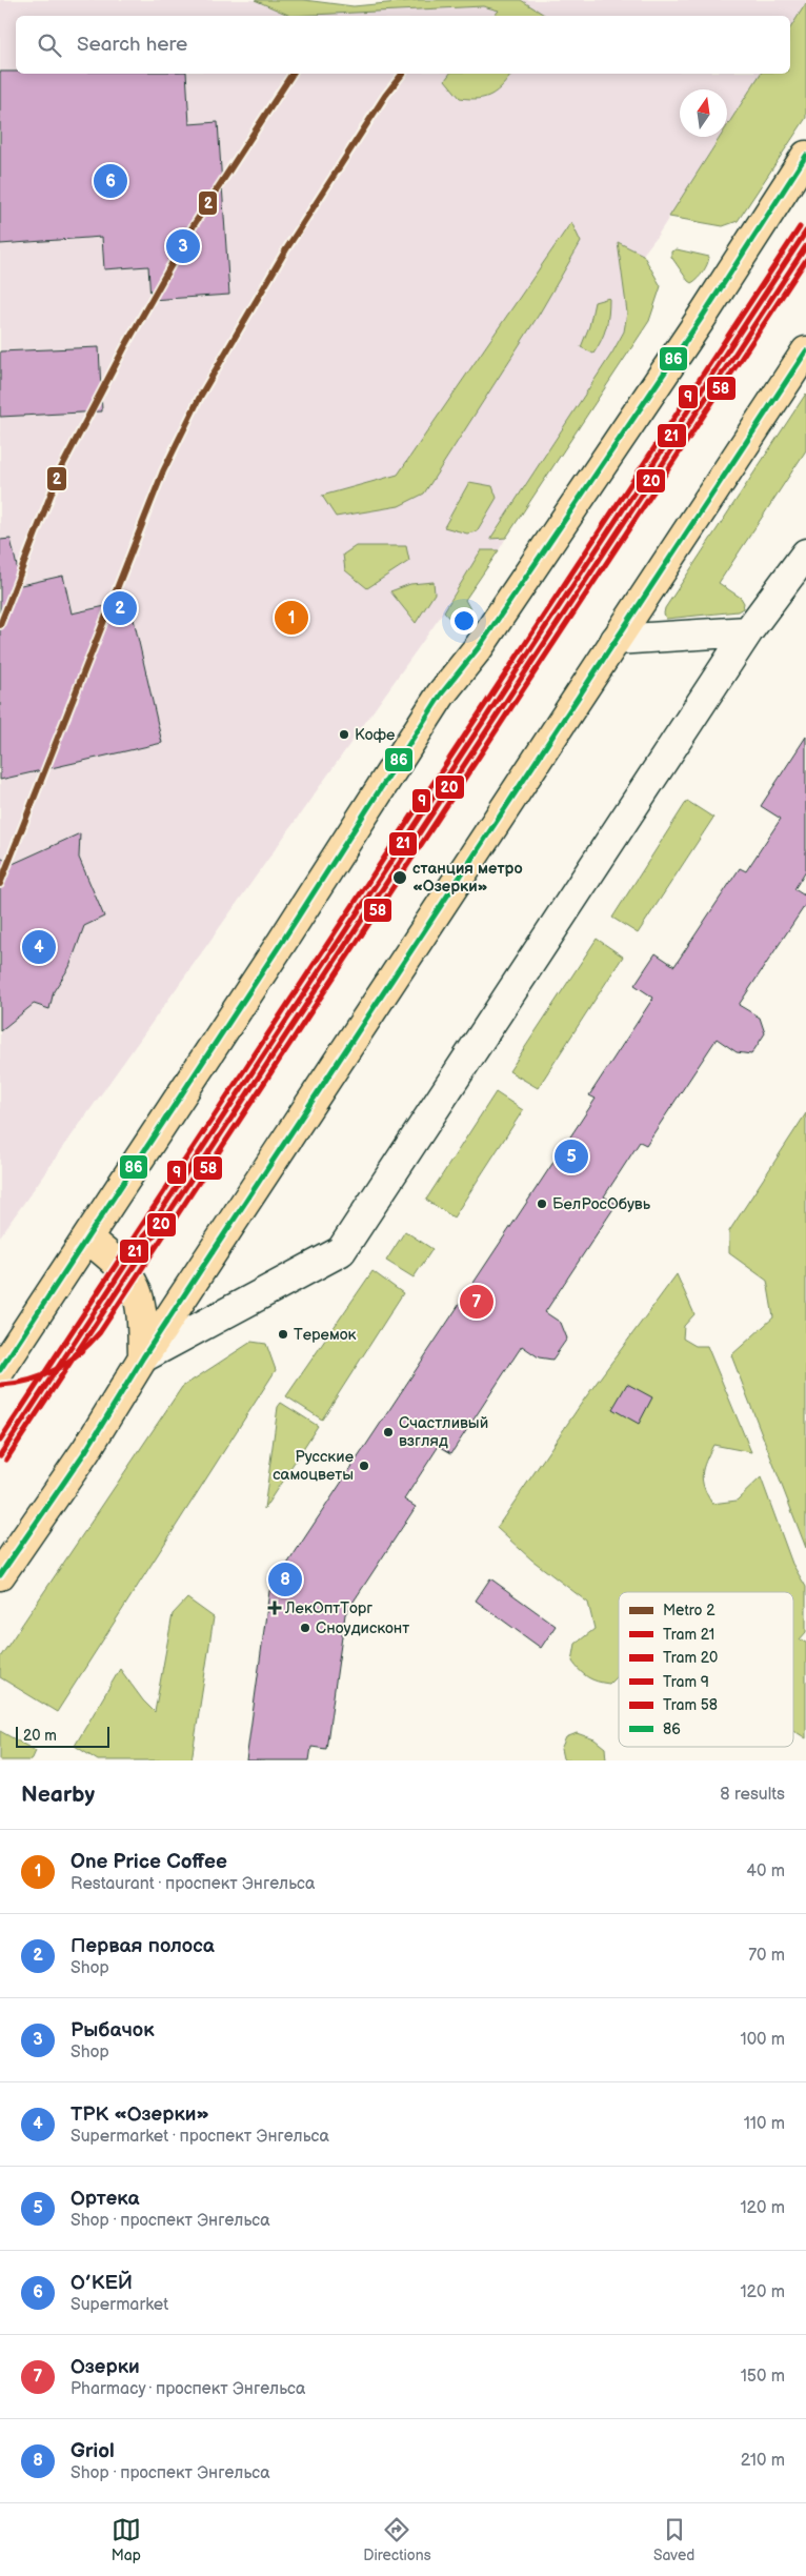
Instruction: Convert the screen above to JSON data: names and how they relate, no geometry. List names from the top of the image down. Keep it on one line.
{"places":{"other":["Кофе","станция метро «Озерки»","БелРосОбувь","Теремок","Счастливый взгляд","Русские самоцветы","Сноудисконт"],"health":["ЛекОптТорг"]},"lines":["metro line 2","transit line 86","tram line 9","tram line 21","tram line 20","tram line 58"],"legend":["Metro 2","Tram 21","Tram 20","Tram 9","Tram 58","86"],"scale_bar":"20 m","north":"top","page":{"search":"Search here","pins":["6","3","2","1","4","5","7","8"],"scale":"20 m","heading":["Nearby","8 results"],"list":[{"mark":"1","name":"One Price Coffee","note":"Restaurant · проспект Энгельса","value":"40 m"},{"mark":"2","name":"Первая полоса","note":"Shop","value":"70 m"},{"mark":"3","name":"Рыбачок","note":"Shop","value":"100 m"},{"mark":"4","name":"ТРК «Озерки»","note":"Supermarket · проспект Энгельса","value":"110 m"},{"mark":"5","name":"Ортека","note":"Shop · проспект Энгельса","value":"120 m"},{"mark":"6","name":"О’КЕЙ","note":"Supermarket","value":"120 m"},{"mark":"7","name":"Озерки","note":"Pharmacy · проспект Энгельса","value":"150 m"},{"mark":"8","name":"Griol","note":"Shop · проспект Энгельса","value":"210 m"}],"nav":["Map","Directions","Saved"]}}
